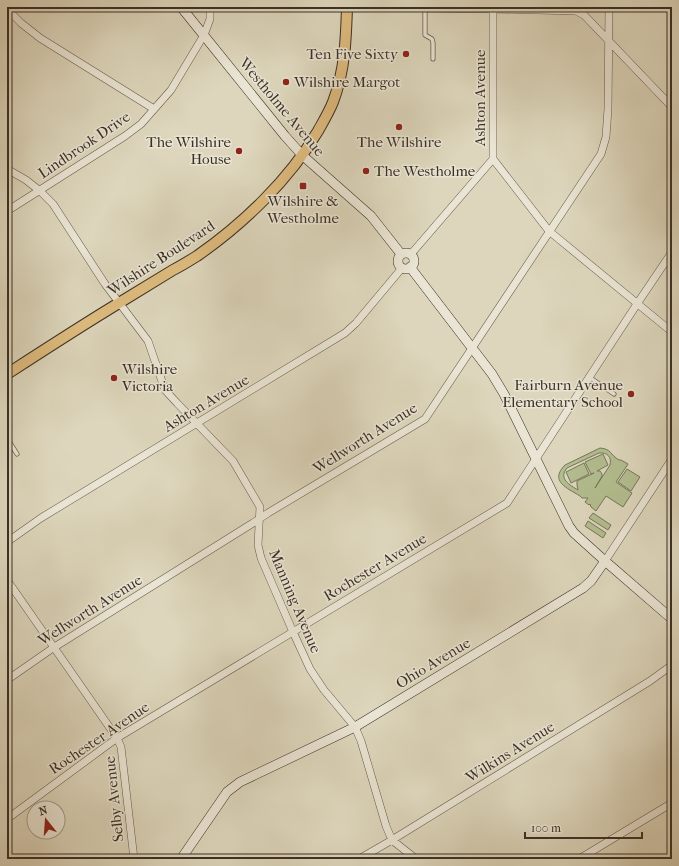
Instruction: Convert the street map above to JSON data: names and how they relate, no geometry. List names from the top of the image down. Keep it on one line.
{"streets":{"main road":["Wilshire Boulevard"],"street":["Ashton Avenue","Westholme Avenue","Lindbrook Drive","Wellworth Avenue","Rochester Avenue","Manning Avenue","Ohio Avenue","Wilkins Avenue","Selby Avenue"]},"crossings":[["Ashton Avenue","Westholme Avenue"],["Ashton Avenue","Manning Avenue"],["Westholme Avenue","Lindbrook Drive"],["Westholme Avenue","Wilshire Boulevard"],["Lindbrook Drive","Manning Avenue"],["Wilshire Boulevard","Manning Avenue"],["Wellworth Avenue","Manning Avenue"],["Wellworth Avenue","Selby Avenue"],["Rochester Avenue","Manning Avenue"],["Rochester Avenue","Selby Avenue"],["Manning Avenue","Ohio Avenue"],["Manning Avenue","Wilkins Avenue"]],"places":{"other":["Ten Five Sixty","Wilshire Margot","The Wilshire","The Wilshire House","The Westholme","Wilshire Victoria","Fairburn Avenue Elementary School"],"transit":["Wilshire & Westholme"]},"scale_bar":"100 m","north":"top"}
